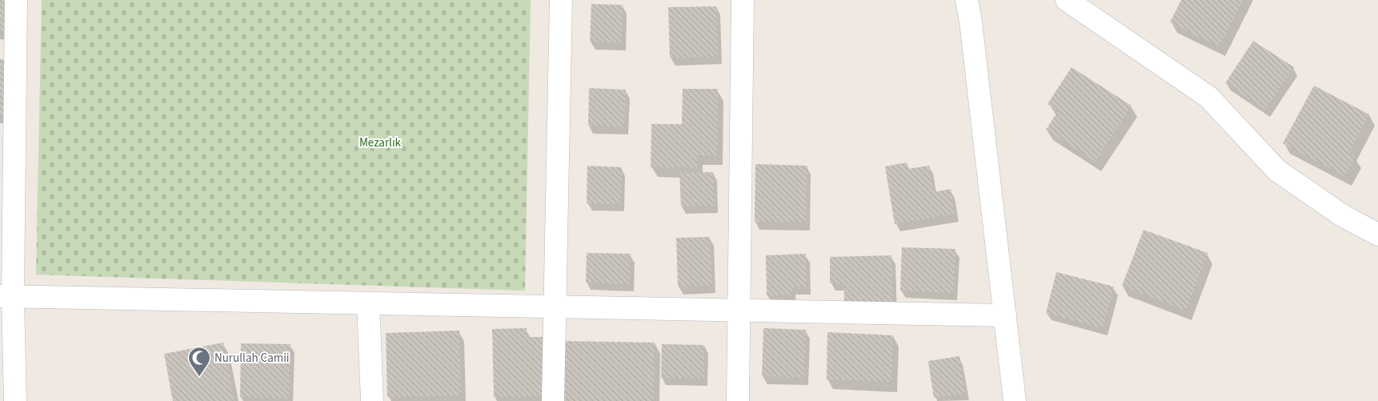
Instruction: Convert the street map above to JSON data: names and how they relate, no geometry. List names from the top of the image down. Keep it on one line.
{"parks":["Mezarlık"],"places":{"mosque":["Nurullah Camii"]}}
